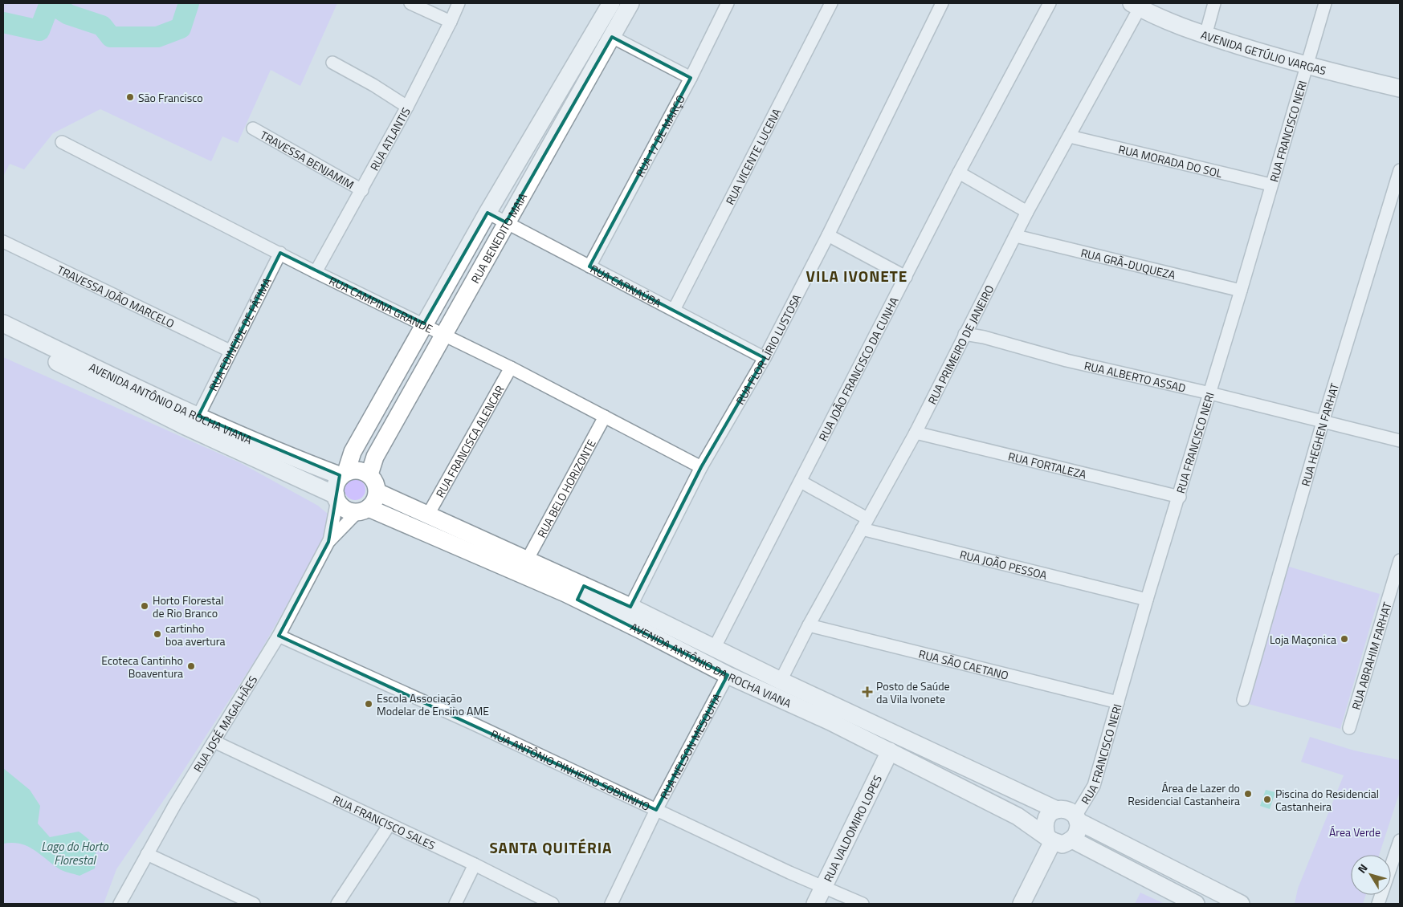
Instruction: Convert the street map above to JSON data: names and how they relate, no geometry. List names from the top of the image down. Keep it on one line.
{"streets":{"main road":["AVENIDA GETÚLIO VARGAS","RUA BENEDITO MAIA","AVENIDA ANTÔNIO DA ROCHA VIANA","RUA VALDOMIRO LOPES"],"street":["RUA FRANCISCO NERI","RUA 17 DE MARÇO","RUA ATLANTIS","RUA VICENTE LUCENA","TRAVESSA BENJAMIM","RUA MORADA DO SOL","RUA GRÃ-DUQUEZA","RUA CARNAÚBA","TRAVESSA JOÃO MARCELO","RUA CAMPINA GRANDE","RUA EDINEIDE DE FÁTIMA","RUA PRIMEIRO DE JANEIRO","RUA FLOR LÍRIO LUSTOSA","RUA JOÃO FRANCISCO DA CUNHA","RUA ALBERTO ASSAD","RUA HEGHEN FARHAT","RUA FRANCISCA ALENCAR","RUA FORTALEZA","RUA BELO HORIZONTE","RUA JOÃO PESSOA","RUA ABRAHIM FARHAT","RUA SÃO CAETANO","RUA JOSÉ MAGALHÃES","RUA NELSON MESQUITA","RUA ANTÔNIO PINHEIRO SOBRINHO","RUA FRANCISCO SALES"]},"crossings":[["AVENIDA GETÚLIO VARGAS","RUA FRANCISCO NERI"],["AVENIDA GETÚLIO VARGAS","RUA PRIMEIRO DE JANEIRO"],["RUA FRANCISCO NERI","RUA MORADA DO SOL"],["RUA FRANCISCO NERI","RUA GRÃ-DUQUEZA"],["RUA FRANCISCO NERI","RUA ALBERTO ASSAD"],["RUA FRANCISCO NERI","AVENIDA ANTÔNIO DA ROCHA VIANA"],["RUA FRANCISCO NERI","RUA FORTALEZA"],["RUA FRANCISCO NERI","RUA JOÃO PESSOA"],["RUA FRANCISCO NERI","RUA SÃO CAETANO"],["RUA 17 DE MARÇO","RUA CARNAÚBA"],["RUA ATLANTIS","TRAVESSA BENJAMIM"],["RUA ATLANTIS","RUA CAMPINA GRANDE"],["RUA VICENTE LUCENA","RUA CARNAÚBA"],["RUA MORADA DO SOL","RUA PRIMEIRO DE JANEIRO"],["RUA BENEDITO MAIA","RUA CARNAÚBA"],["RUA BENEDITO MAIA","RUA CAMPINA GRANDE"],["RUA BENEDITO MAIA","AVENIDA ANTÔNIO DA ROCHA VIANA"],["RUA BENEDITO MAIA","RUA JOSÉ MAGALHÃES"],["RUA GRÃ-DUQUEZA","RUA PRIMEIRO DE JANEIRO"],["RUA CARNAÚBA","RUA FLOR LÍRIO LUSTOSA"],["TRAVESSA JOÃO MARCELO","RUA EDINEIDE DE FÁTIMA"],["RUA CAMPINA GRANDE","RUA EDINEIDE DE FÁTIMA"],["RUA CAMPINA GRANDE","RUA FLOR LÍRIO LUSTOSA"],["RUA CAMPINA GRANDE","RUA FRANCISCA ALENCAR"],["RUA CAMPINA GRANDE","RUA BELO HORIZONTE"],["RUA EDINEIDE DE FÁTIMA","AVENIDA ANTÔNIO DA ROCHA VIANA"],["RUA PRIMEIRO DE JANEIRO","RUA ALBERTO ASSAD"],["RUA PRIMEIRO DE JANEIRO","AVENIDA ANTÔNIO DA ROCHA VIANA"],["RUA PRIMEIRO DE JANEIRO","RUA FORTALEZA"],["RUA PRIMEIRO DE JANEIRO","RUA JOÃO PESSOA"],["RUA PRIMEIRO DE JANEIRO","RUA SÃO CAETANO"],["RUA FLOR LÍRIO LUSTOSA","AVENIDA ANTÔNIO DA ROCHA VIANA"],["RUA JOÃO FRANCISCO DA CUNHA","AVENIDA ANTÔNIO DA ROCHA VIANA"],["RUA JOÃO FRANCISCO DA CUNHA","RUA JOÃO PESSOA"],["RUA ALBERTO ASSAD","RUA HEGHEN FARHAT"],["AVENIDA ANTÔNIO DA ROCHA VIANA","RUA FRANCISCA ALENCAR"],["AVENIDA ANTÔNIO DA ROCHA VIANA","RUA BELO HORIZONTE"],["AVENIDA ANTÔNIO DA ROCHA VIANA","RUA JOSÉ MAGALHÃES"],["AVENIDA ANTÔNIO DA ROCHA VIANA","RUA NELSON MESQUITA"],["AVENIDA ANTÔNIO DA ROCHA VIANA","RUA VALDOMIRO LOPES"],["RUA JOSÉ MAGALHÃES","RUA ANTÔNIO PINHEIRO SOBRINHO"],["RUA JOSÉ MAGALHÃES","RUA FRANCISCO SALES"],["RUA NELSON MESQUITA","RUA ANTÔNIO PINHEIRO SOBRINHO"],["RUA ANTÔNIO PINHEIRO SOBRINHO","RUA VALDOMIRO LOPES"]],"districts":["VILA IVONETE","SANTA QUITÉRIA"],"water":["Lago do Horto Florestal"],"parks":["Área Verde"],"places":{"other":["São Francisco","Horto Florestal de Rio Branco","cartinho boa avertura","Loja Maçonica","Ecoteca Cantinho Boaventura","Escola Associação Modelar de Ensino AME","Área de Lazer do Residencial Castanheira","Piscina do Residencial Castanheira"],"health":["Posto de Saúde da Vila Ivonete"]},"north":"top left"}
